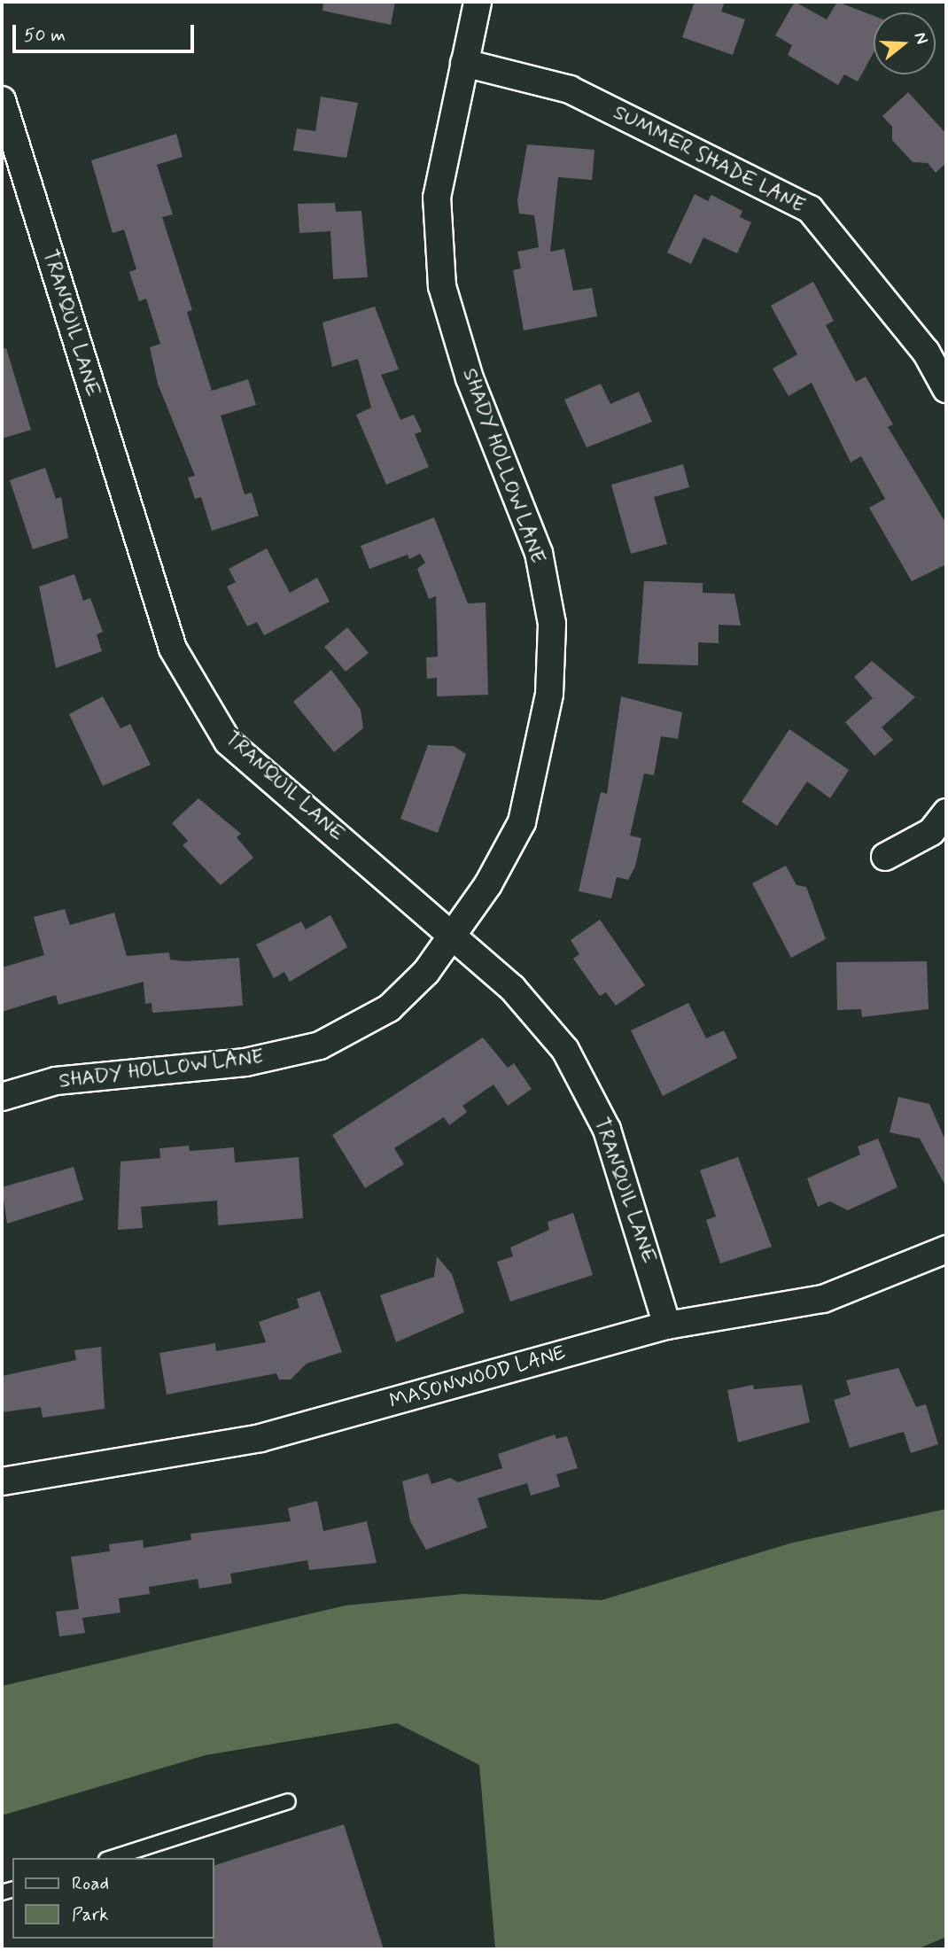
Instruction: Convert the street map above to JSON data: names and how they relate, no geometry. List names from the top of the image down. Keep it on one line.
{"streets":{"street":["SUMMER SHADE LANE","TRANQUIL LANE","SHADY HOLLOW LANE","MASONWOOD LANE"]},"crossings":[["SUMMER SHADE LANE","SHADY HOLLOW LANE"],["TRANQUIL LANE","SHADY HOLLOW LANE"],["TRANQUIL LANE","MASONWOOD LANE"]],"legend":["Road","Park"],"scale_bar":"50 m","north":"right"}
